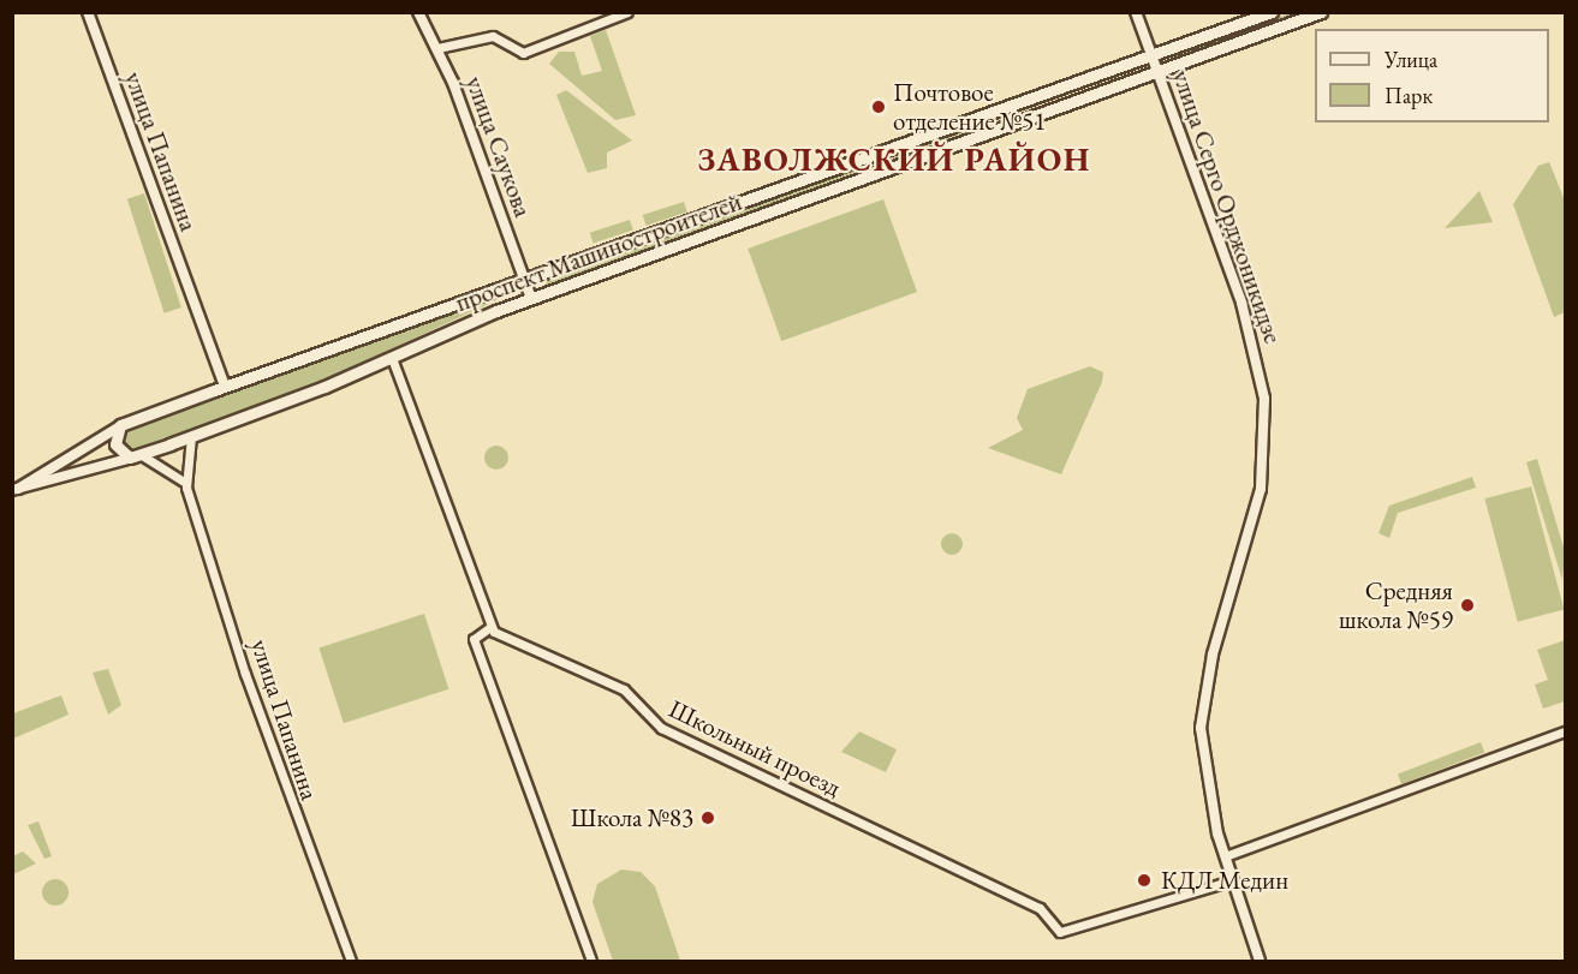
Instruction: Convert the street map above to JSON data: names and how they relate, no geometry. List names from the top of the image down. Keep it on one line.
{"streets":{"main road":["проспект Машиностроителей"],"street":["улица Саукова","улица Папанина","улица Серго Орджоникидзе","Школьный проезд"]},"crossings":[["улица Саукова","проспект Машиностроителей"],["улица Папанина","проспект Машиностроителей"],["улица Серго Орджоникидзе","проспект Машиностроителей"],["улица Серго Орджоникидзе","Школьный проезд"]],"districts":["ЗАВОЛЖСКИЙ РАЙОН"],"places":["Почтовое отделение №51","Средняя школа №59","Школа №83","КДЛ Медин"],"legend":["Улица","Парк"]}
